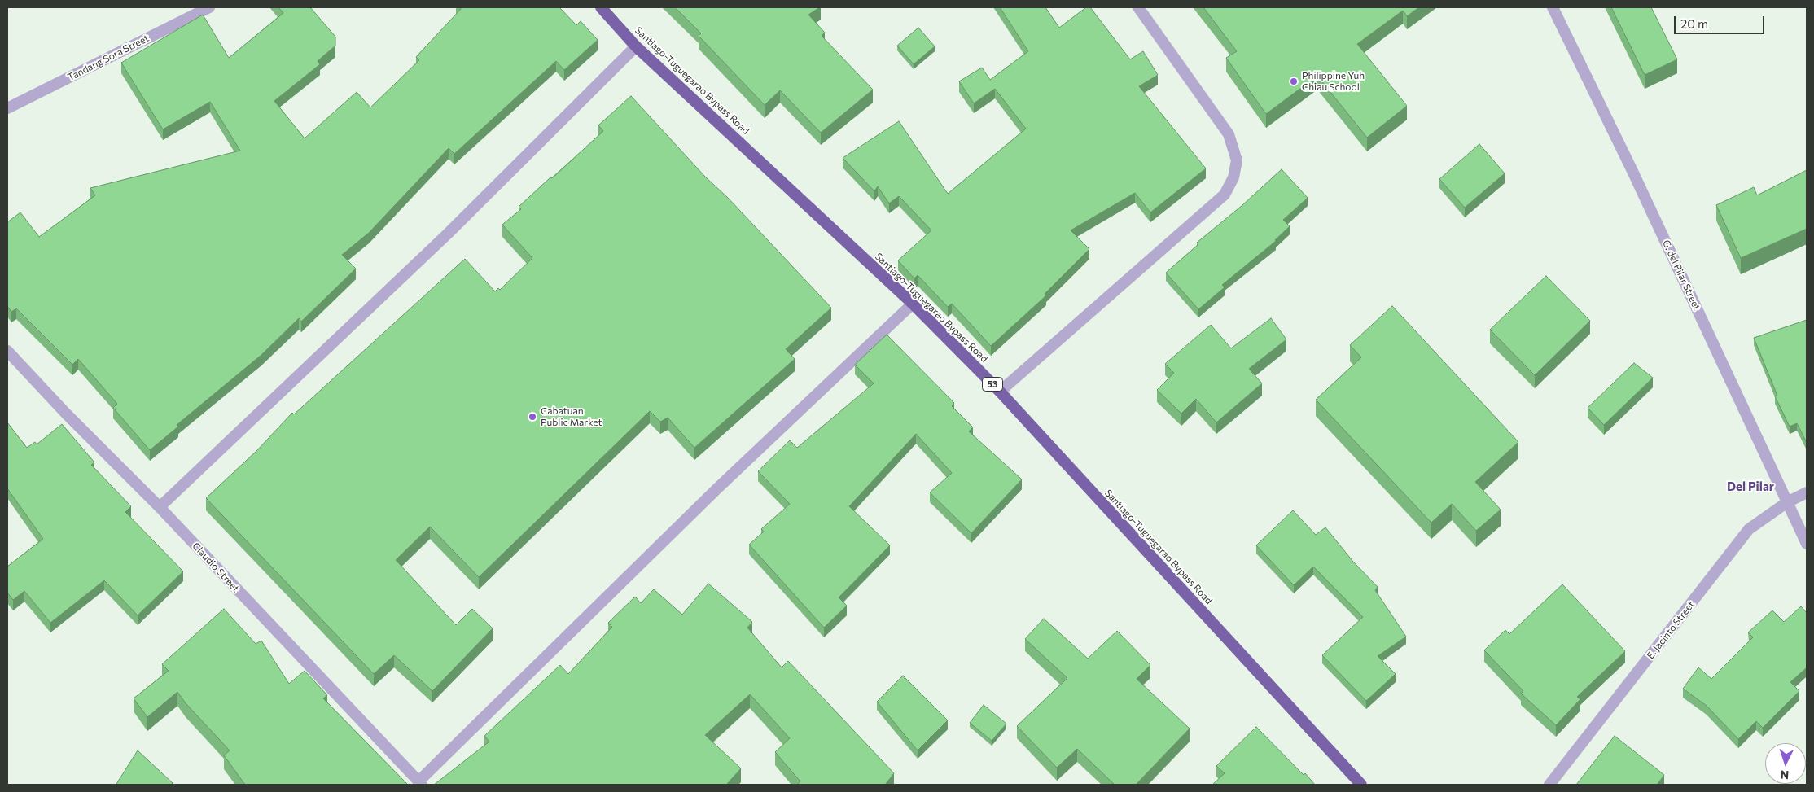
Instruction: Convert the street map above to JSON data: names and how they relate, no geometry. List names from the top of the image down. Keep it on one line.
{"streets":{"highway":["Santiago-Tuguegarao Bypass Road","53"],"street":["Tandang Sora Street","G. del Pilar Street","Claudio Street","E. Jacinto Street"]},"crossings":[["G. del Pilar Street","E. Jacinto Street"]],"districts":["Del Pilar"],"places":["Philippine Yuh Chiau School","Cabatuan Public Market"],"scale_bar":"20 m","north":"bottom"}
